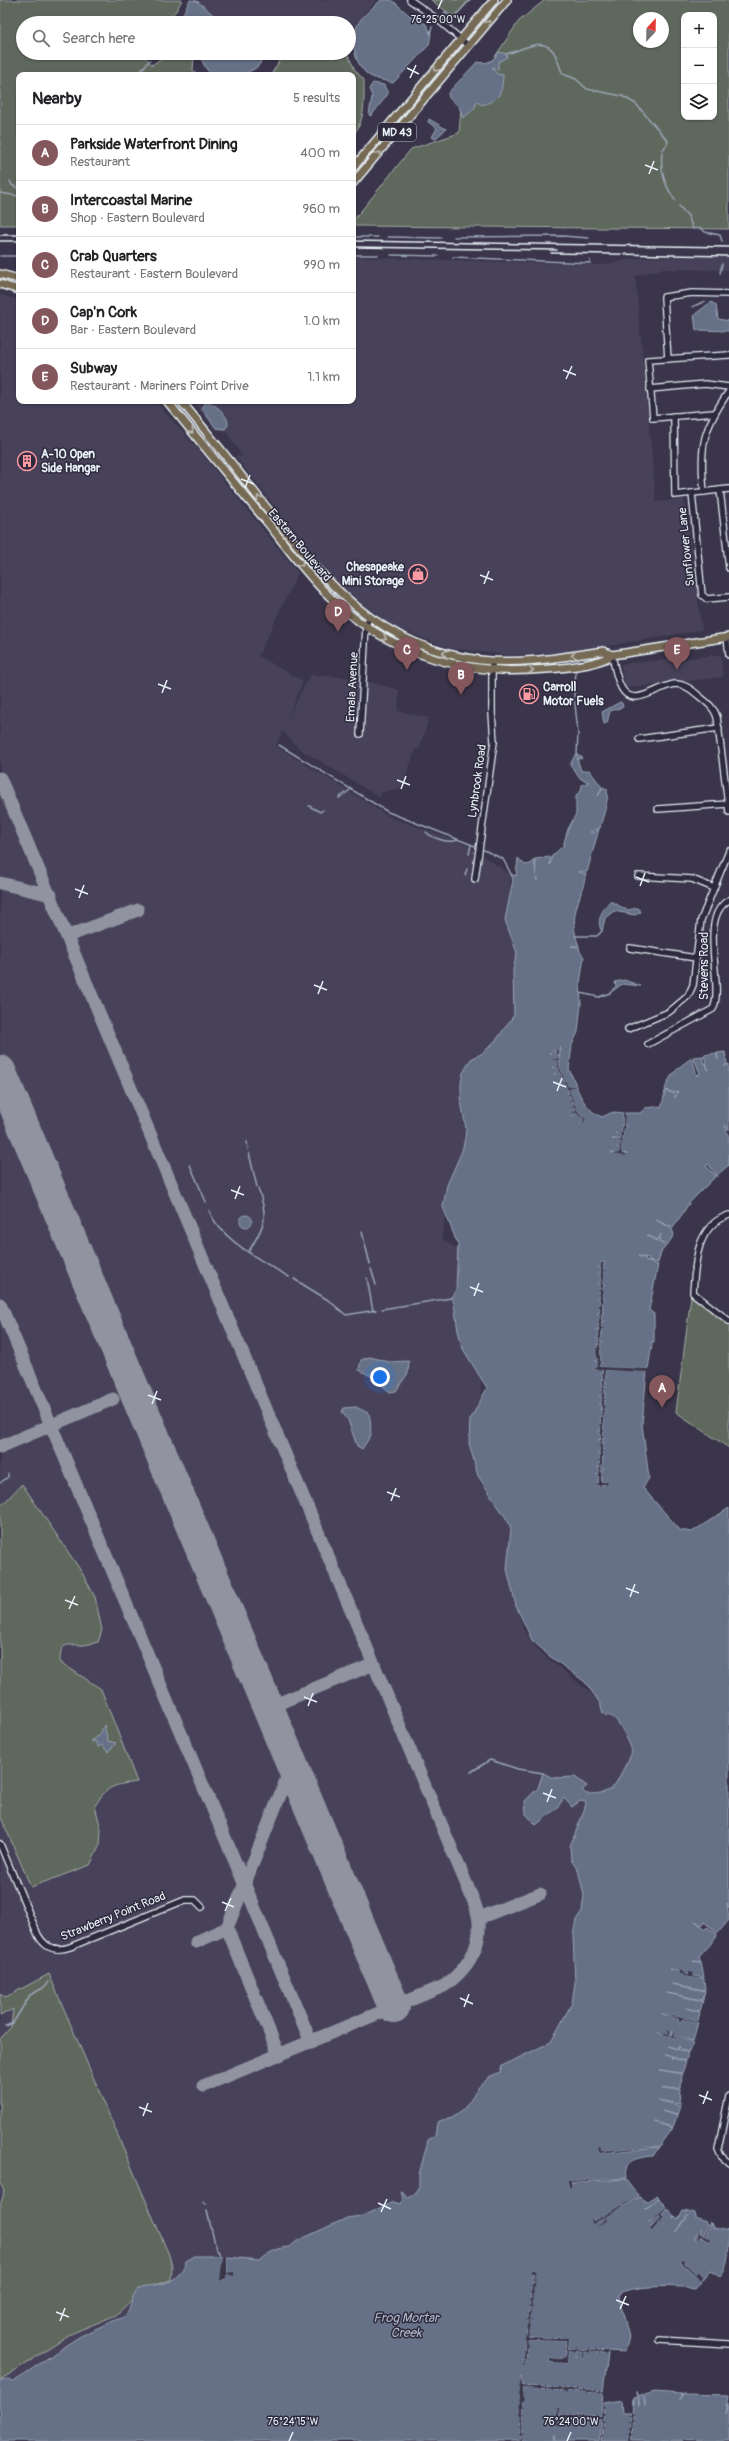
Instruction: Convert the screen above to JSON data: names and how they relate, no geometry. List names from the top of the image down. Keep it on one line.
{"streets":{"main road":["MD 43","Eastern Boulevard"],"street":["Sunflower Lane","Emala Avenue","Lynbrook Road","Stevens Road","Strawberry Point Road"]},"crossings":[["Eastern Boulevard","Emala Avenue"],["Eastern Boulevard","Lynbrook Road"]],"water":["Frog Mortar Creek"],"places":{"building":["A-10 Open Side Hangar"],"shop":["Chesapeake Mini Storage"],"fuel station":["Carroll Motor Fuels"]},"north":"top","page":{"map_buttons":["+","−"],"search":"Search here","heading":["Nearby","5 results"],"list":[{"mark":"A","name":"Parkside Waterfront Dining","note":"Restaurant","value":"400 m"},{"mark":"B","name":"Intercoastal Marine","note":"Shop · Eastern Boulevard","value":"960 m"},{"mark":"C","name":"Crab Quarters","note":"Restaurant · Eastern Boulevard","value":"990 m"},{"mark":"D","name":"Cap'n Cork","note":"Bar · Eastern Boulevard","value":"1.0 km"},{"mark":"E","name":"Subway","note":"Restaurant · Mariners Point Drive","value":"1.1 km"}],"pins":["D","C","E","B","A"]},"coordinates":["76°25'00\"W","76°24'15\"W","76°24'00\"W"]}
